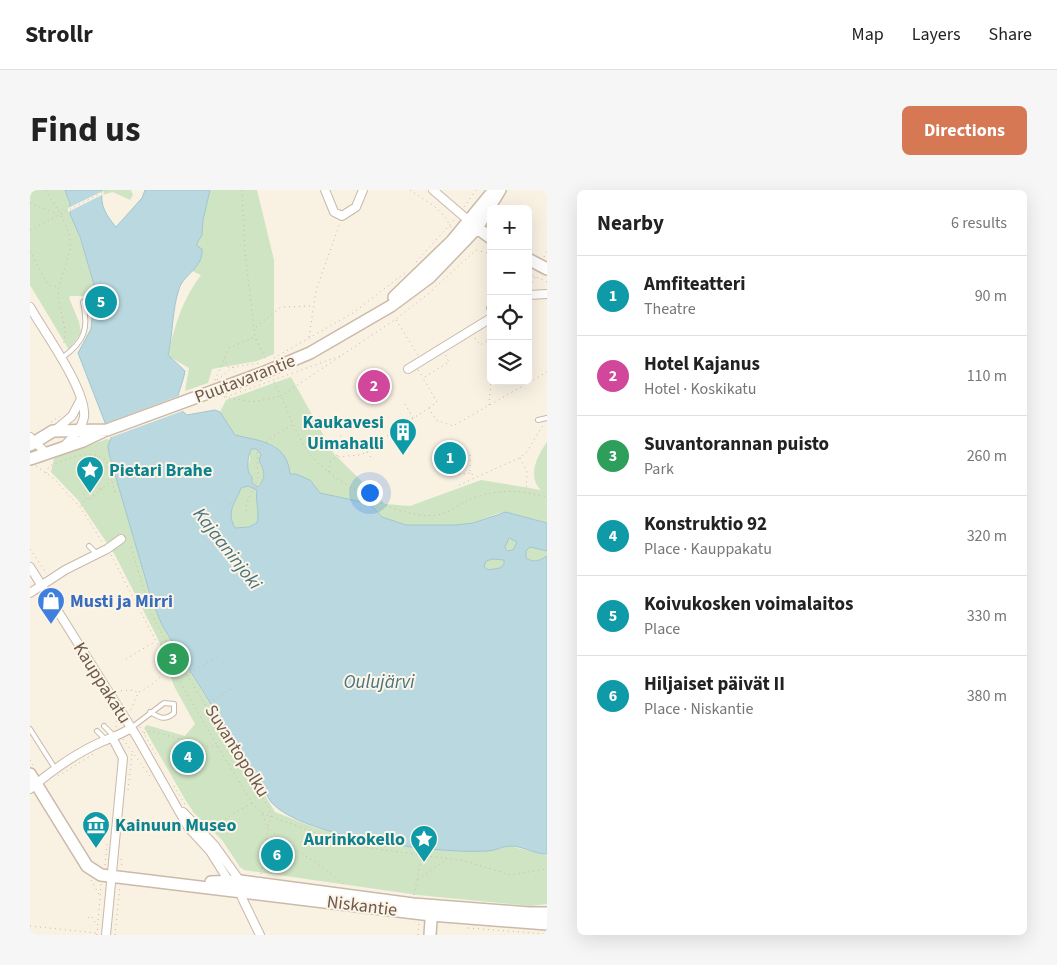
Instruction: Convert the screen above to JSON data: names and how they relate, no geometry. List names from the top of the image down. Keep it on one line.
{"streets":{"street":["Puutavarantie","Kauppakatu","Niskantie"],"path":["Suvantopolku"]},"crossings":[["Puutavarantie","Suvantopolku"],["Kauppakatu","Niskantie"]],"water":["Kajaaninjoki","Oulujärvi"],"places":{"building":["Kaukavesi Uimahalli"],"place":["Pietari Brahe","Aurinkokello"],"shop":["Musti ja Mirri"],"museum":["Kainuun Museo"]},"page":{"header":"Strollr","nav":["Map","Layers","Share"],"title":"Find us","buttons":"Directions","heading":["Nearby","6 results"],"map_buttons":["+","−"],"list":[{"mark":"1","name":"Amfiteatteri","note":"Theatre","value":"90 m"},{"mark":"2","name":"Hotel Kajanus","note":"Hotel · Koskikatu","value":"110 m"},{"mark":"3","name":"Suvantorannan puisto","note":"Park","value":"260 m"},{"mark":"4","name":"Konstruktio 92","note":"Place · Kauppakatu","value":"320 m"},{"mark":"5","name":"Koivukosken voimalaitos","note":"Place","value":"330 m"},{"mark":"6","name":"Hiljaiset päivät II","note":"Place · Niskantie","value":"380 m"}],"pins":["5","2","1","3","4","6"]}}
